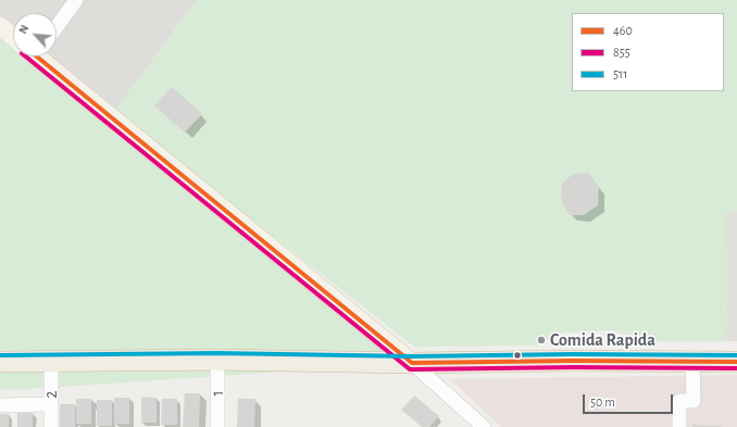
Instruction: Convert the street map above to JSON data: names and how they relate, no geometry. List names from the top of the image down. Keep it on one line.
{"streets":{"street":["1","2"]},"places":["Comida Rapida"],"lines":["transit line 460","transit line 855","transit line 511"],"legend":["460","855","511"],"scale_bar":"50 m","north":"top left"}
